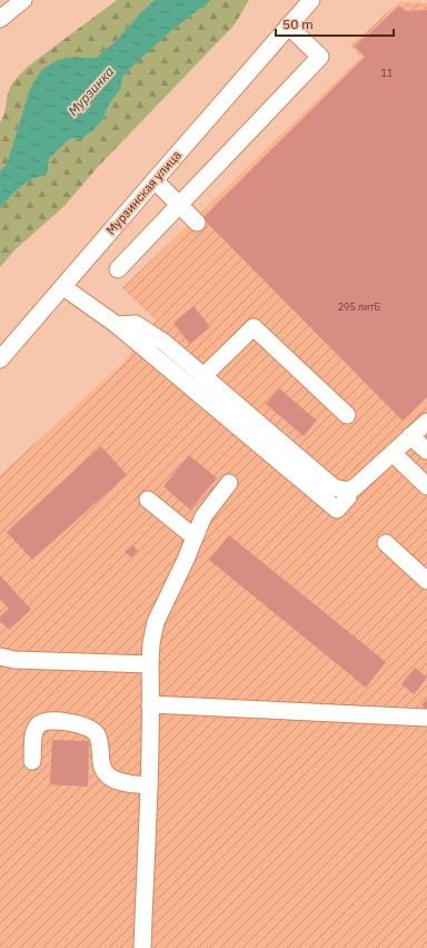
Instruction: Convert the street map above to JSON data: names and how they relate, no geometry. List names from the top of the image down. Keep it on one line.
{"streets":{"street":["Мурзинская улица"]},"water":["Мурзинка"],"house_numbers":["11","295 литБ"],"scale_bar":"50 m"}
